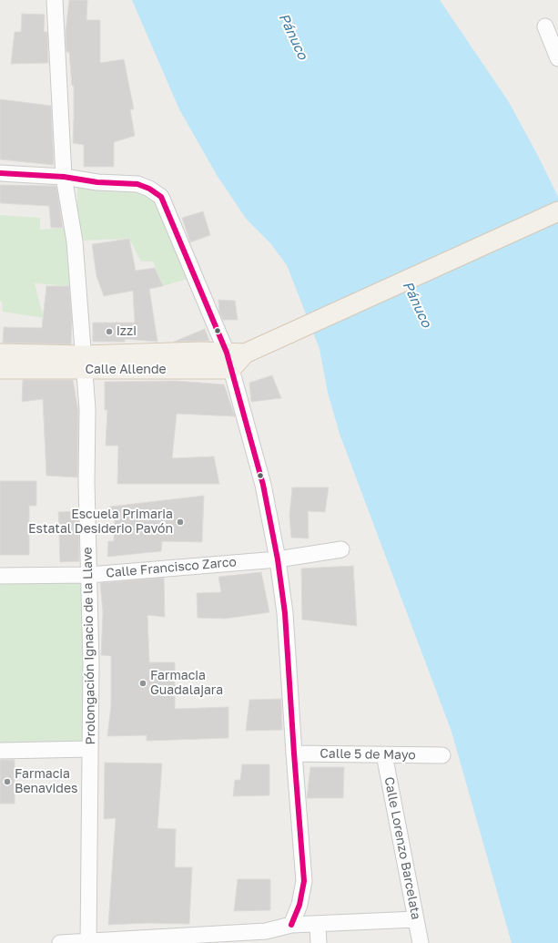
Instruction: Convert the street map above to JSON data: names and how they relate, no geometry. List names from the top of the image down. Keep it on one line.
{"streets":{"main road":["Calle Allende"],"street":["Calle Francisco Zarco","Prolongación Ignacio de la Llave","Calle 5 de Mayo","Calle Lorenzo Barcelata"]},"crossings":[["Calle Allende","Prolongación Ignacio de la Llave"],["Calle Francisco Zarco","Prolongación Ignacio de la Llave"],["Calle 5 de Mayo","Calle Lorenzo Barcelata"]],"water":["Pánuco"],"places":["izzi","Escuela Primaria Estatal Desiderio Pavón","Farmacia Guadalajara","Farmacia Benavides"]}
